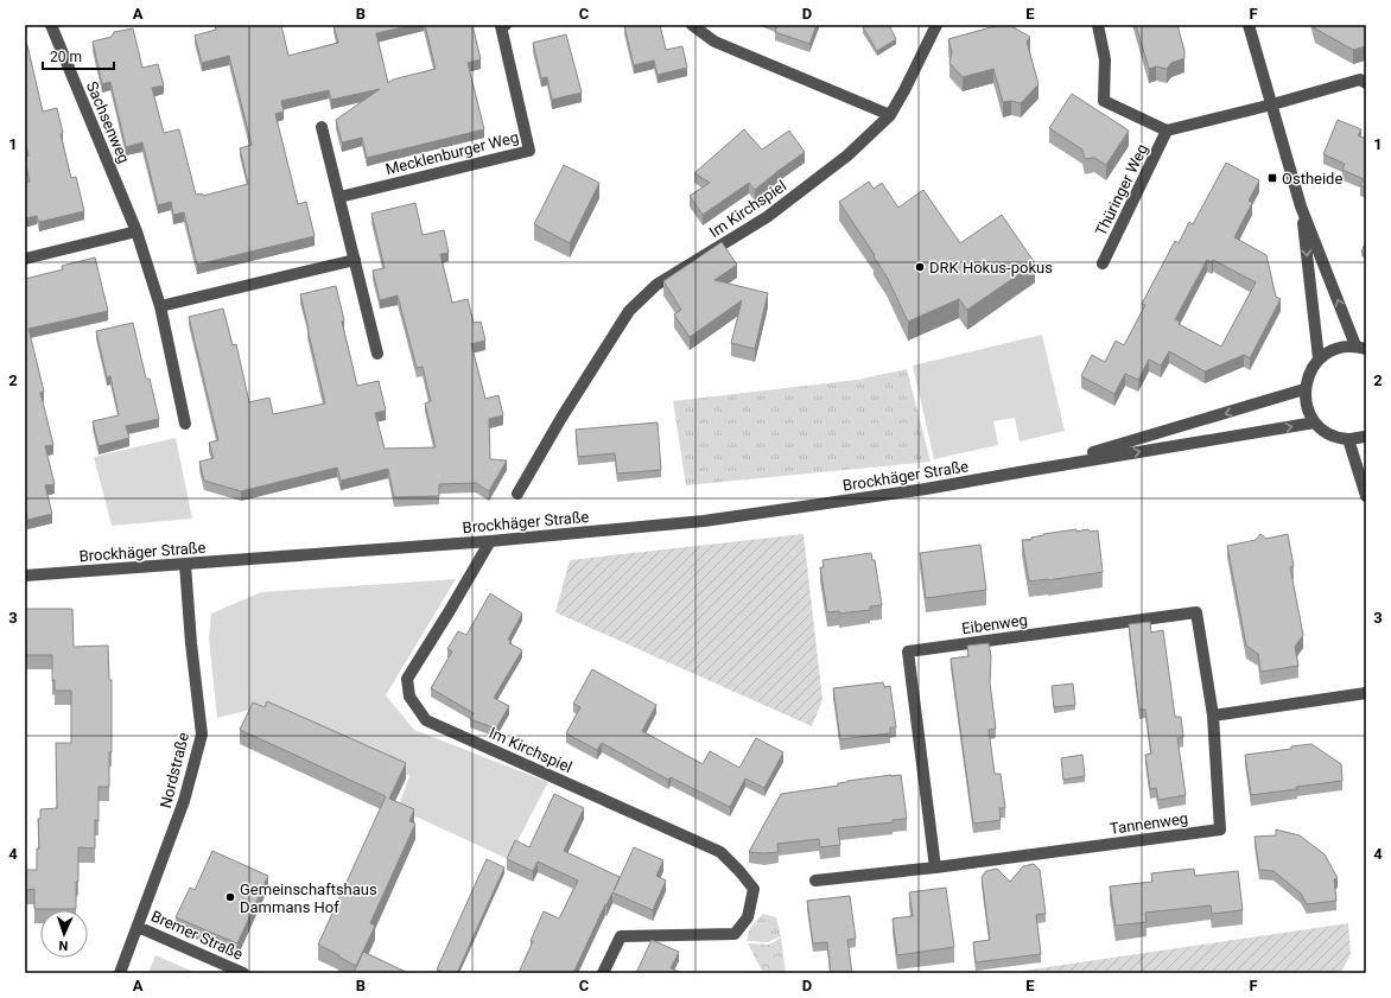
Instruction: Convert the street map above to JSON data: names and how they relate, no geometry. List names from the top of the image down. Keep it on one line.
{"streets":{"street":["Sachsenweg","Mecklenburger Weg","Thüringer Weg","Im Kirchspiel","Brockhäger Straße","Eibenweg","Nordstraße","Tannenweg","Bremer Straße"]},"crossings":[["Im Kirchspiel","Brockhäger Straße"],["Brockhäger Straße","Nordstraße"],["Eibenweg","Tannenweg"],["Nordstraße","Bremer Straße"]],"places":{"transit":["Ostheide"],"other":["DRK Hokus-pokus","Gemeinschaftshaus Dammans Hof"]},"scale_bar":"20 m","north":"bottom","grid":{"columns":["A","B","C","D","E","F"],"rows":["1","2","3","4"]}}
